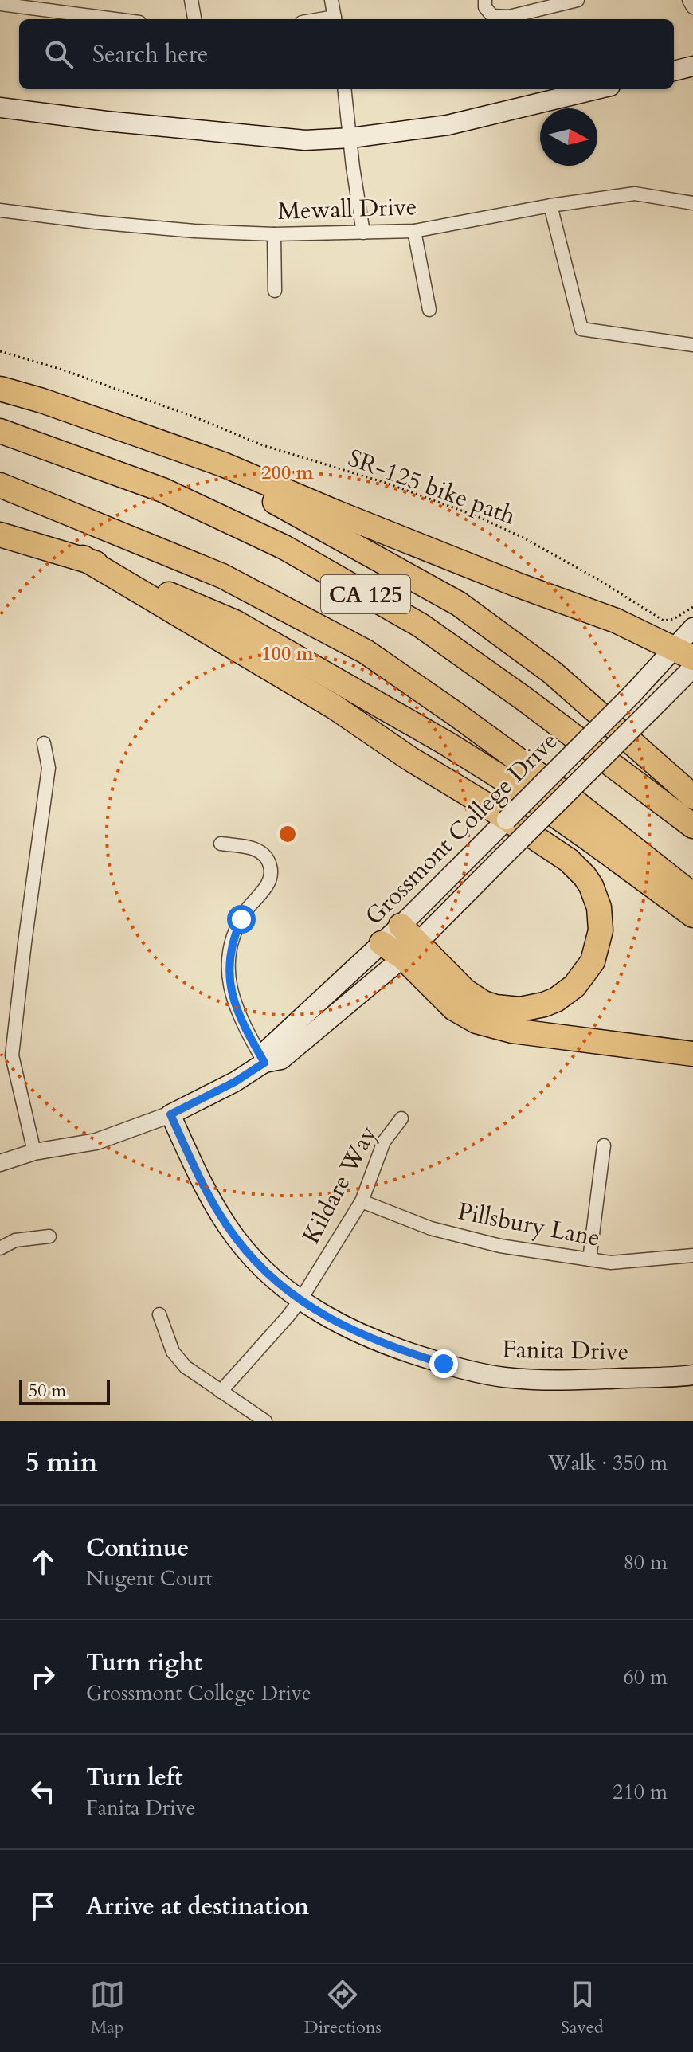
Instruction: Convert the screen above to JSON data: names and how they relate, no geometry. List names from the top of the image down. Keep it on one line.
{"streets":{"highway":["CA 125"],"main road":["Grossmont College Drive","Fanita Drive"],"street":["Mewall Drive","Kildare Way","Pillsbury Lane"],"path":["SR-125 bike path"]},"crossings":[["Grossmont College Drive","Fanita Drive"],["Kildare Way","Pillsbury Lane"],["Kildare Way","Fanita Drive"]],"scale_bar":"50 m","north":"right","page":{"search":"Search here","scale":"50 m","heading":["5 min","Walk · 350 m"],"list":[["Continue","Nugent Court","80 m"],["Turn right","Grossmont College Drive","60 m"],["Turn left","Fanita Drive","210 m"],"Arrive at destination"],"nav":["Map","Directions","Saved"]},"rings":["200 m","100 m"]}
